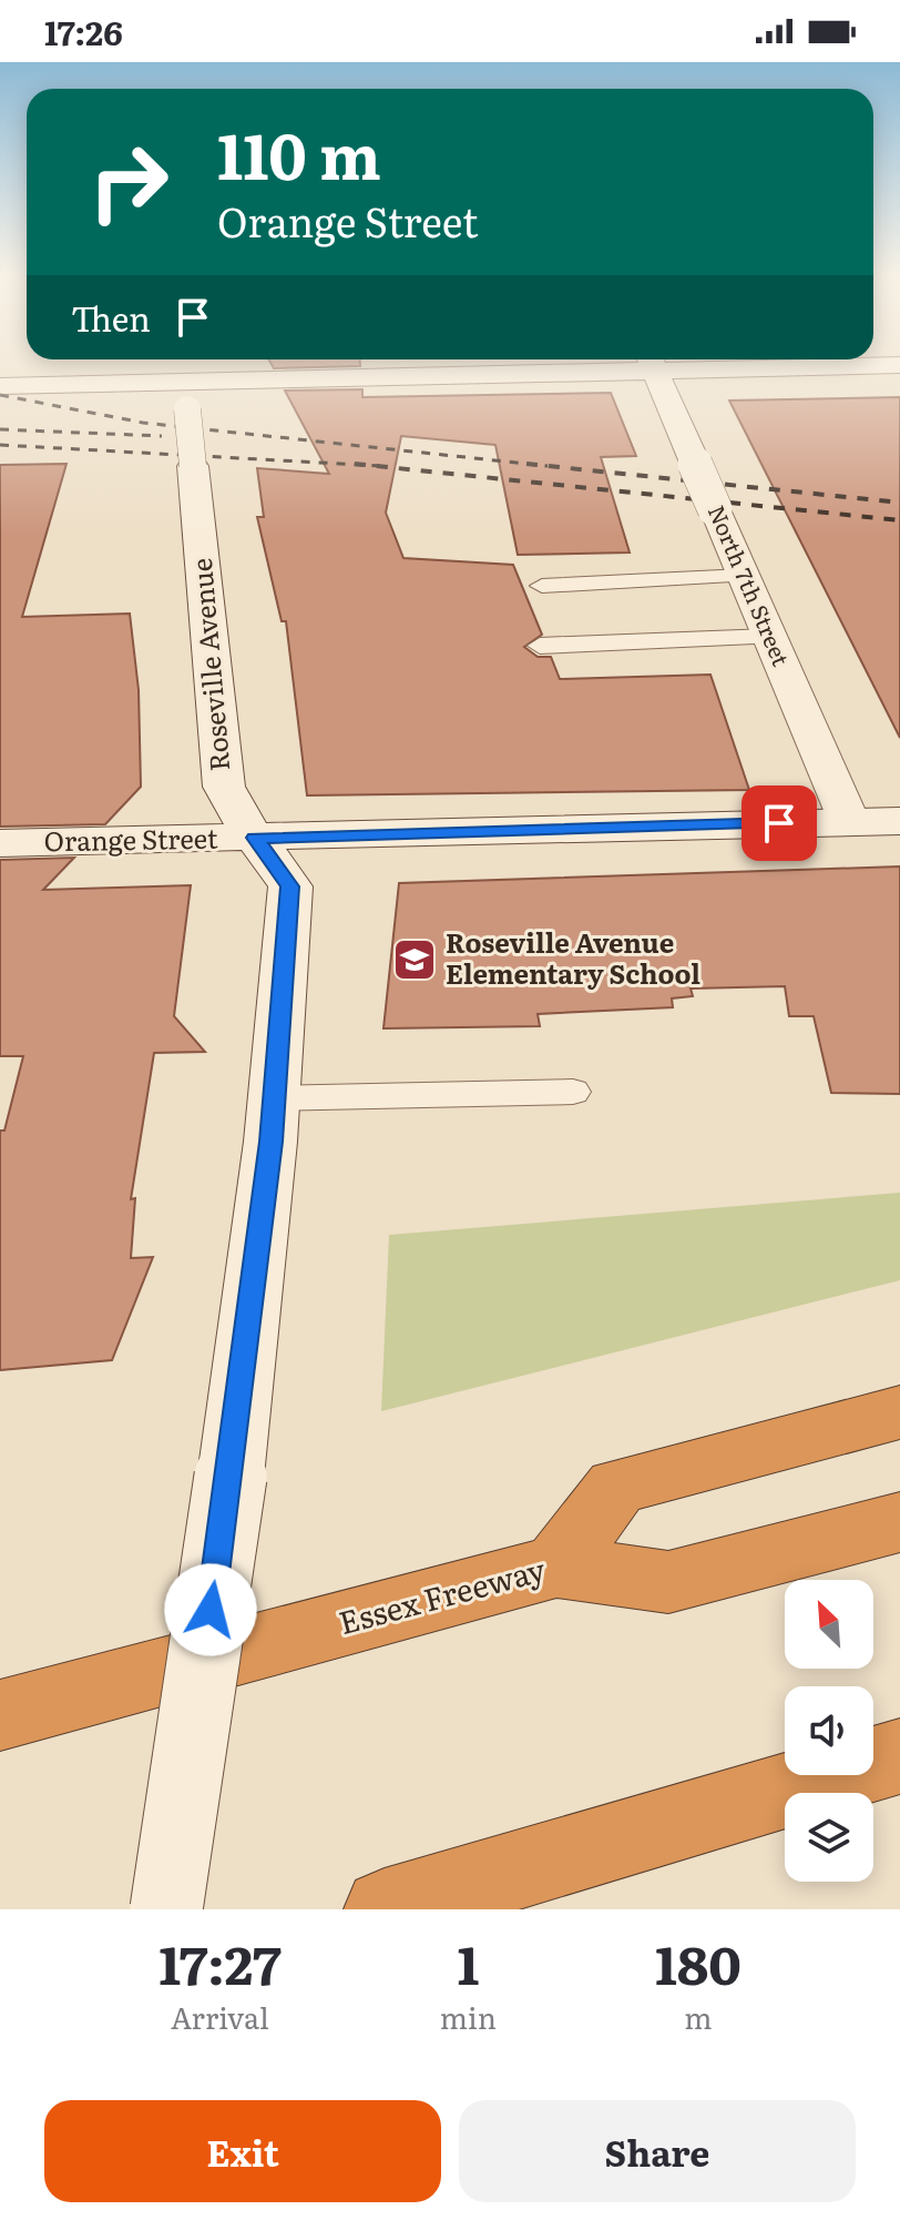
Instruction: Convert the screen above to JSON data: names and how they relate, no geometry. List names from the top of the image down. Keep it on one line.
{"streets":{"highway":["Essex Freeway"],"street":["North 7th Street","Roseville Avenue","Orange Street"]},"crossings":[["North 7th Street","Orange Street"],["Roseville Avenue","Orange Street"]],"places":{"school or university":["Roseville Avenue Elementary School"]},"north":"top left","page":{"status":"17:26","turn":["110 m","Orange Street"],"then":"Then","eta":["17:27","Arrival","1","min","180","m"],"buttons":["Exit","Share"]}}
